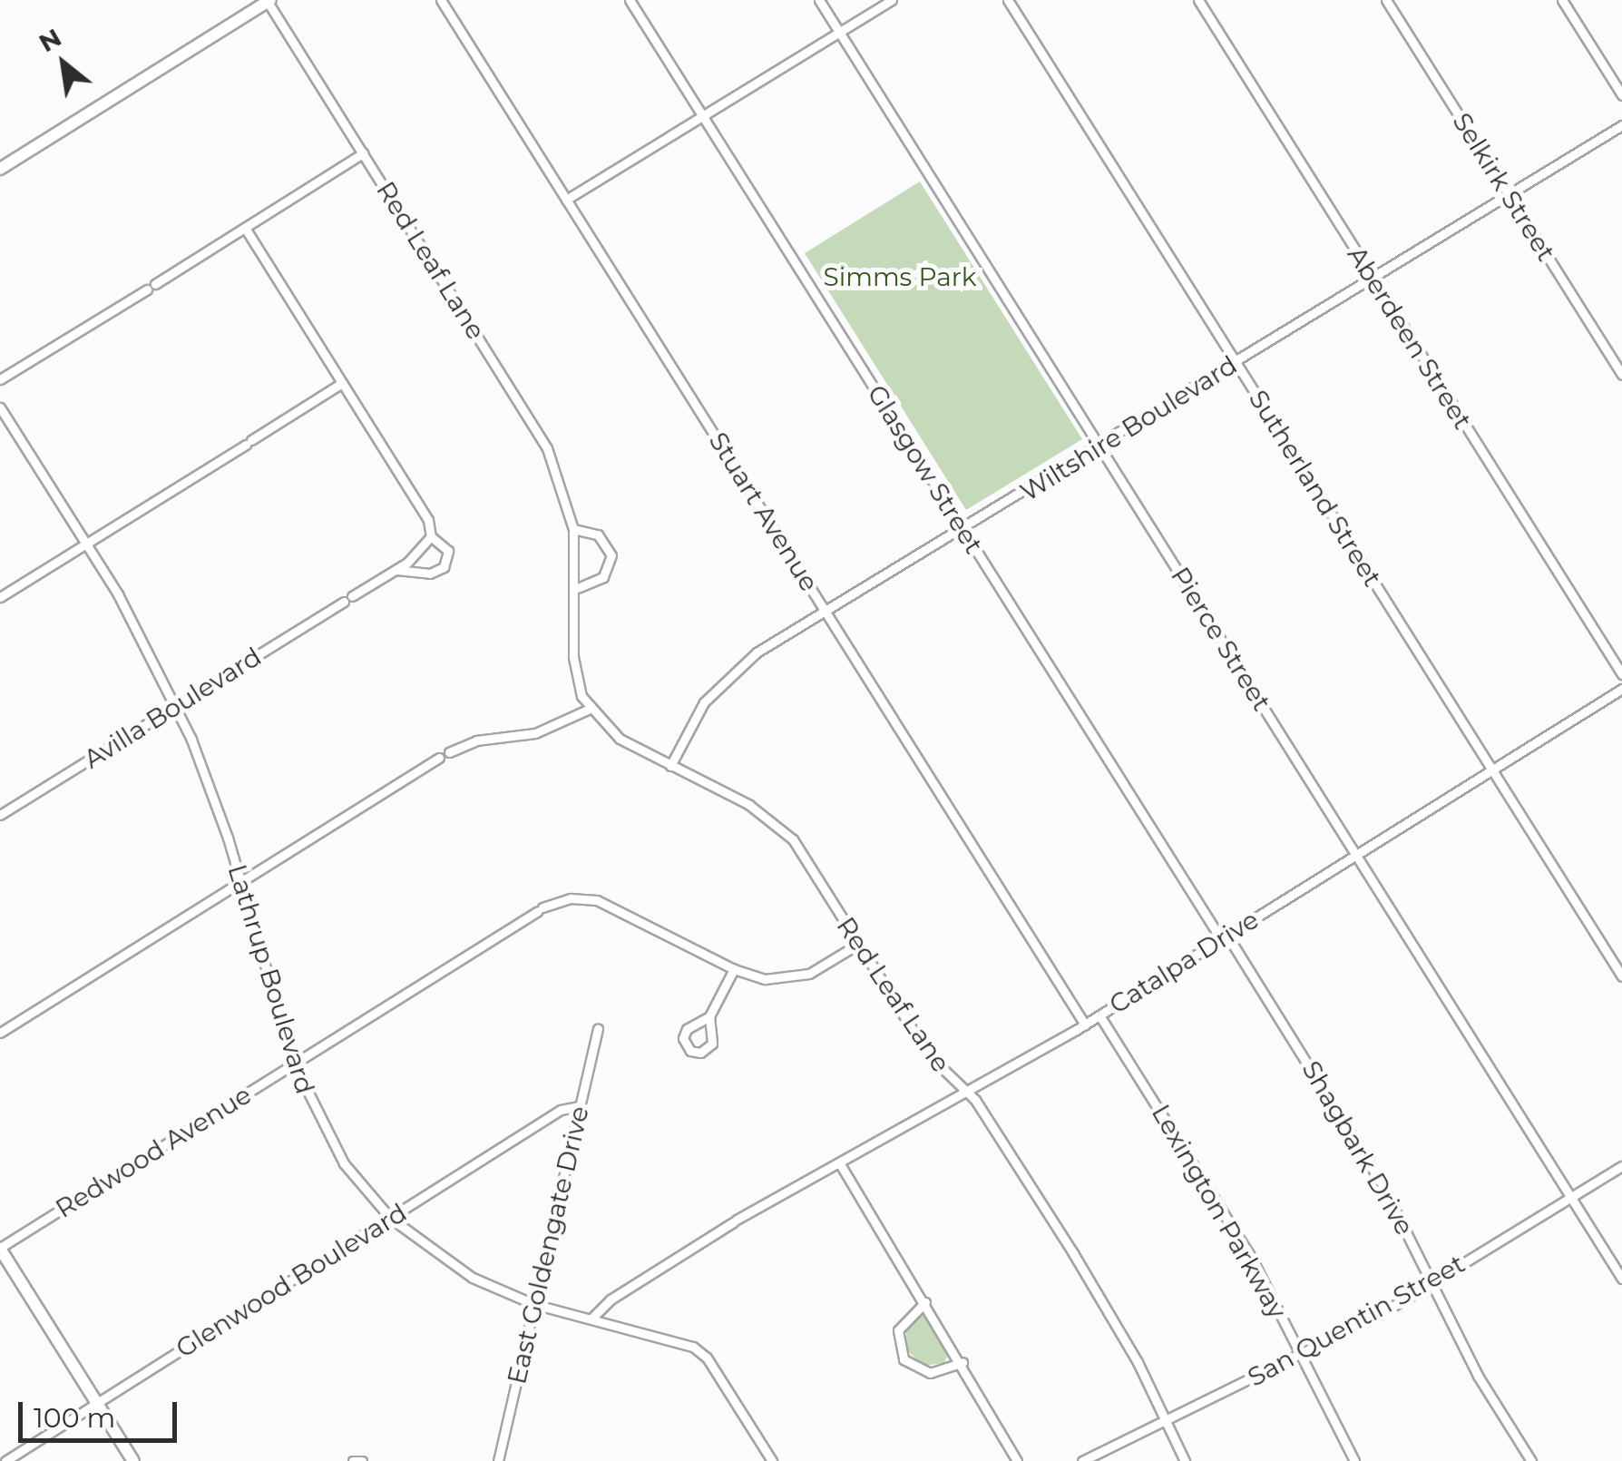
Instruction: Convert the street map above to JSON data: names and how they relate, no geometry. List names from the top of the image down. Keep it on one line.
{"streets":{"street":["Selkirk Street","Red Leaf Lane","Aberdeen Street","Wiltshire Boulevard","Glasgow Street","Sutherland Street","Stuart Avenue","Pierce Street","Avilla Boulevard","Catalpa Drive","Lathrup Boulevard","Shagbark Drive","Redwood Avenue","Lexington Parkway","East Goldengate Drive","Glenwood Boulevard","San Quentin Street"]},"crossings":[["Selkirk Street","Wiltshire Boulevard"],["Red Leaf Lane","Wiltshire Boulevard"],["Red Leaf Lane","Catalpa Drive"],["Red Leaf Lane","Redwood Avenue"],["Red Leaf Lane","San Quentin Street"],["Aberdeen Street","Wiltshire Boulevard"],["Wiltshire Boulevard","Glasgow Street"],["Wiltshire Boulevard","Sutherland Street"],["Wiltshire Boulevard","Stuart Avenue"],["Wiltshire Boulevard","Pierce Street"],["Glasgow Street","Catalpa Drive"],["Glasgow Street","Shagbark Drive"],["Sutherland Street","Catalpa Drive"],["Stuart Avenue","Catalpa Drive"],["Pierce Street","Catalpa Drive"],["Pierce Street","San Quentin Street"],["Avilla Boulevard","Lathrup Boulevard"],["Catalpa Drive","Lathrup Boulevard"],["Catalpa Drive","Shagbark Drive"],["Catalpa Drive","Lexington Parkway"],["Lathrup Boulevard","Redwood Avenue"],["Lathrup Boulevard","East Goldengate Drive"],["Lathrup Boulevard","Glenwood Boulevard"],["Shagbark Drive","San Quentin Street"],["Lexington Parkway","San Quentin Street"],["East Goldengate Drive","Glenwood Boulevard"]],"parks":["Simms Park"],"scale_bar":"100 m","north":"top left"}
